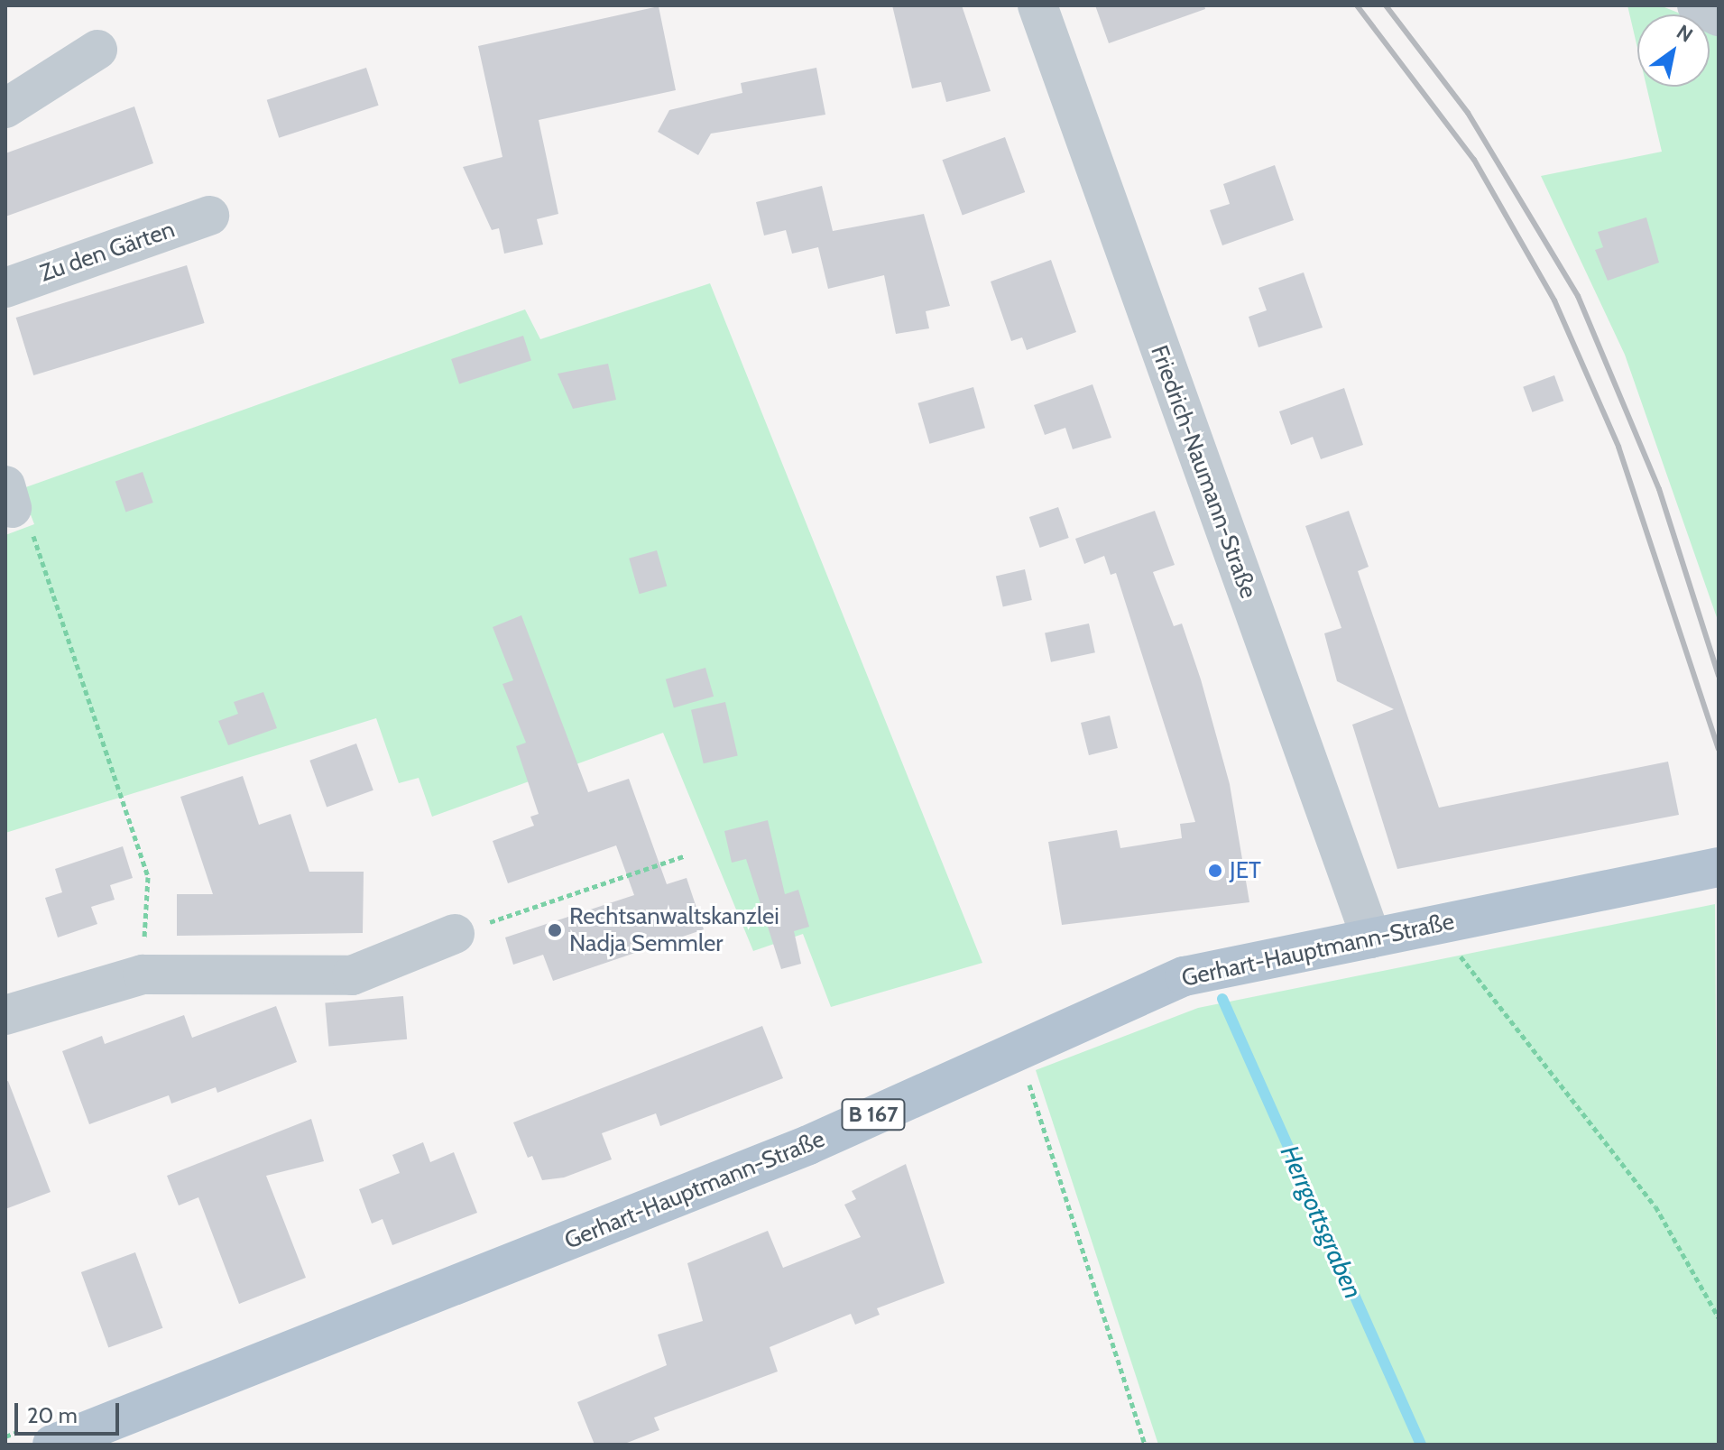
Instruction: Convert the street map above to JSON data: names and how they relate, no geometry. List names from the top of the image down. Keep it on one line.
{"streets":{"main road":["Gerhart-Hauptmann-Straße","B 167"],"street":["Zu den Gärten","Friedrich-Naumann-Straße"]},"crossings":[["Friedrich-Naumann-Straße","Gerhart-Hauptmann-Straße"]],"water":["Herrgottsgraben"],"places":["JET","Rechtsanwaltskanzlei Nadja Semmler"],"scale_bar":"20 m","north":"top right"}
